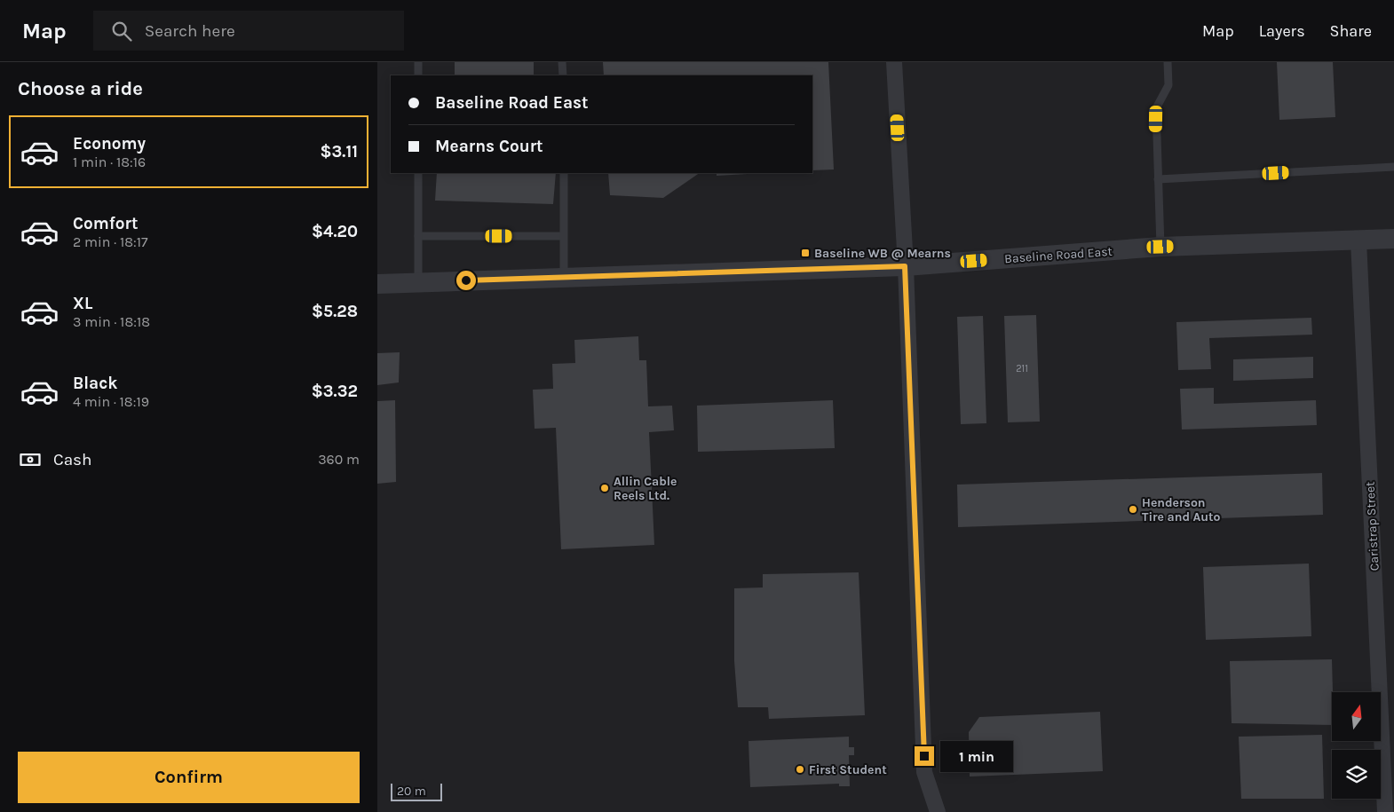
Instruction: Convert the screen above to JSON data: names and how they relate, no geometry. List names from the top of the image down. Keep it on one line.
{"streets":{"street":["Baseline Road East","Caristrap Street"]},"crossings":[["Baseline Road East","Caristrap Street"]],"places":{"transit":["Baseline WB @ Mearns"],"other":["Allin Cable Reels Ltd.","Henderson Tire and Auto","First Student"]},"house_numbers":["211"],"scale_bar":"20 m","north":"top","page":{"header":"Map","search":"Search here","nav":["Map","Layers","Share"],"heading":"Choose a ride","banner":["Baseline Road East","Mearns Court"],"list":[{"name":"Economy","note":"1 min · 18:16","value":"$3.11"},{"name":"Comfort","note":"2 min · 18:17","value":"$4.20"},{"name":"XL","note":"3 min · 18:18","value":"$5.28"},{"name":"Black","note":"4 min · 18:19","value":"$3.32"}],"pay":["Cash","360 m"],"bubble":"1 min","buttons":"Confirm","scale":"20 m"}}
